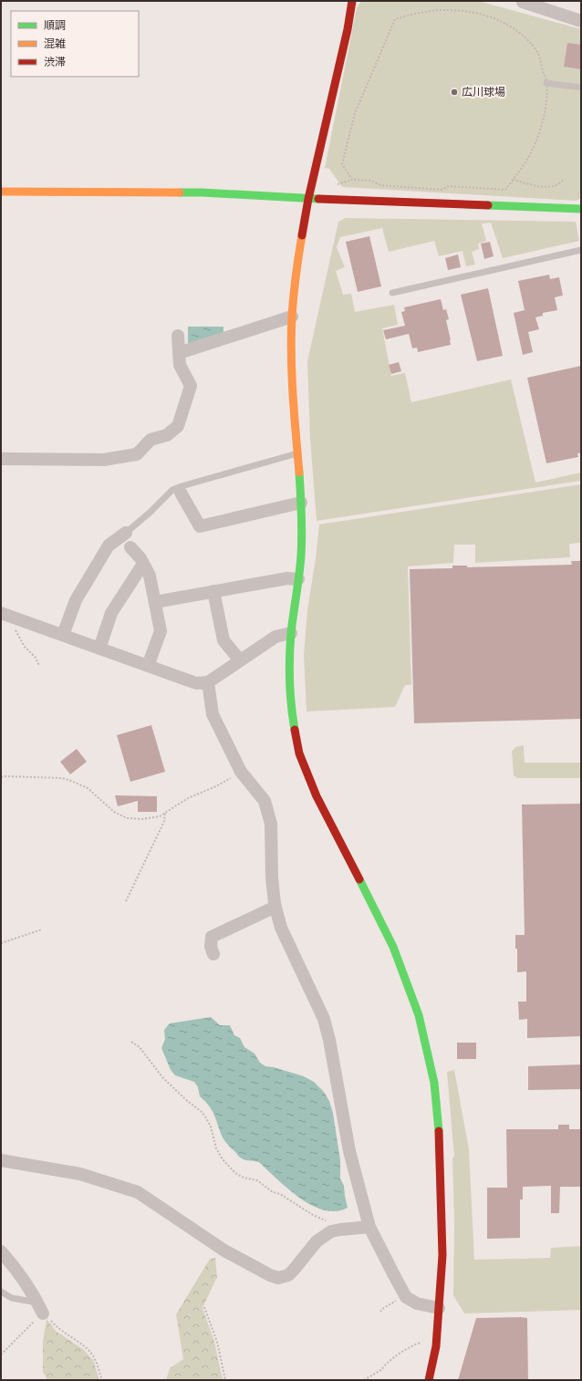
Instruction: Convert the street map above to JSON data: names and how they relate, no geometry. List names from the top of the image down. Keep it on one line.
{"places":["広川球場"],"legend":["順調","混雑","渋滞"]}
